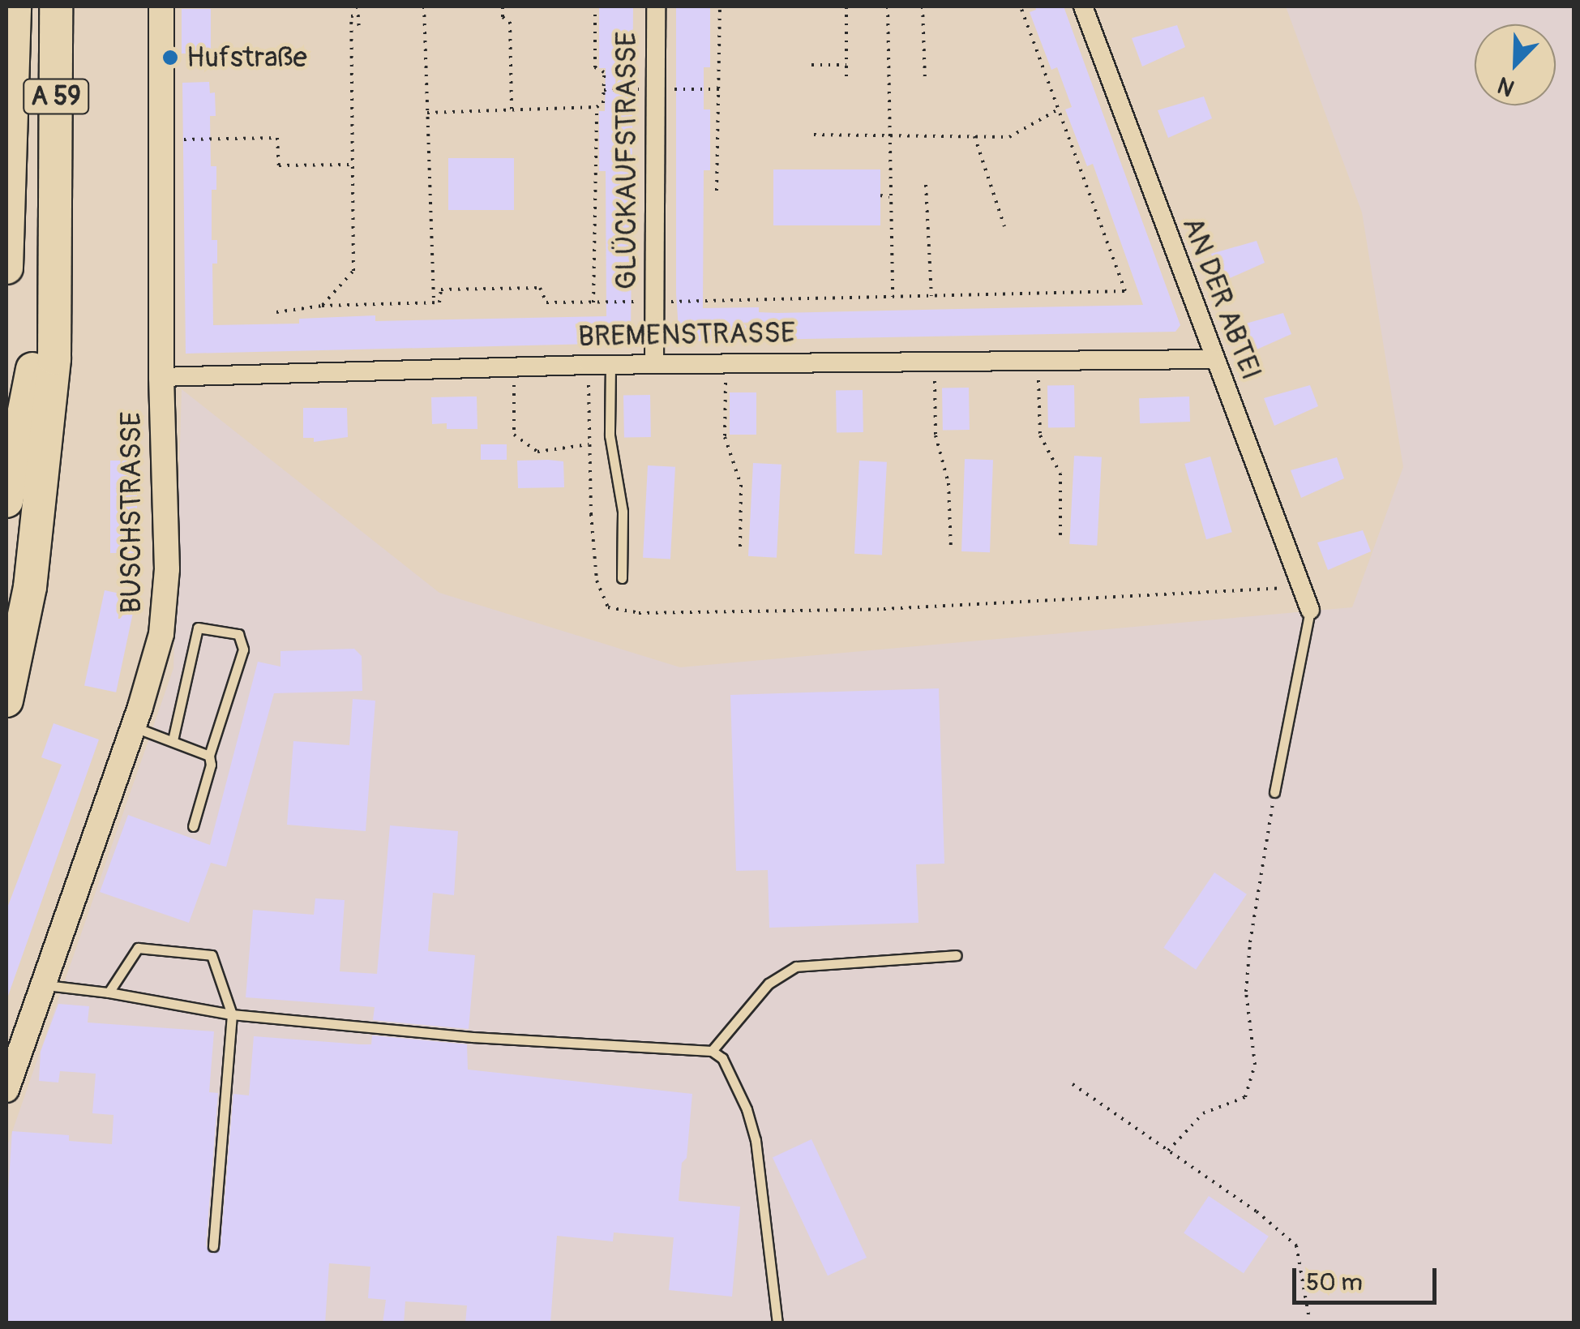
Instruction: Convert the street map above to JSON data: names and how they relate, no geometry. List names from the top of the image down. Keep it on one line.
{"streets":{"highway":["A 59"],"street":["GLÜCKAUFSTRASSE","AN DER ABTEI","BREMENSTRASSE","BUSCHSTRASSE"]},"crossings":[["GLÜCKAUFSTRASSE","BREMENSTRASSE"],["AN DER ABTEI","BREMENSTRASSE"],["BREMENSTRASSE","BUSCHSTRASSE"]],"places":["Hufstraße"],"scale_bar":"50 m","north":"bottom left"}
